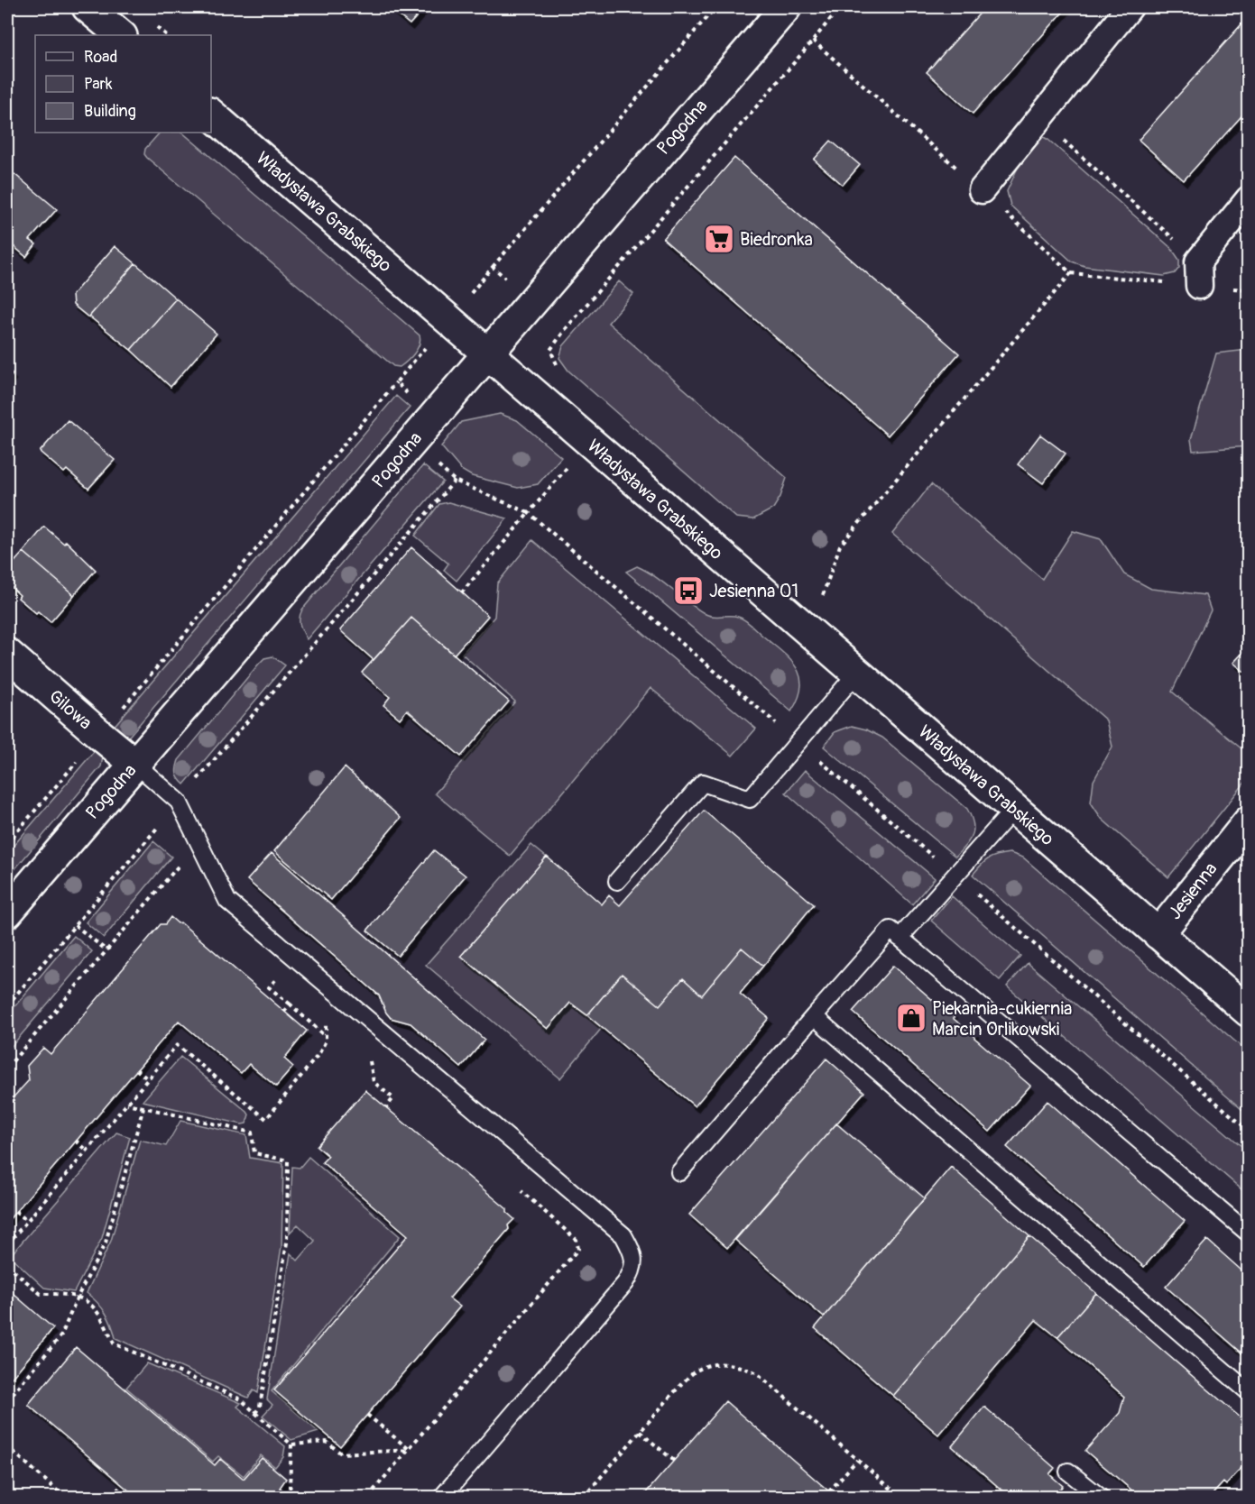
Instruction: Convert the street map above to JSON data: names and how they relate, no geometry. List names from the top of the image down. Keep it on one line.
{"streets":{"street":["Pogodna","Władysława Grabskiego","Gilowa","Jesienna"]},"crossings":[["Pogodna","Władysława Grabskiego"],["Pogodna","Gilowa"],["Władysława Grabskiego","Jesienna"]],"places":{"supermarket":["Biedronka"],"bus stop":["Jesienna 01"],"shop":["Piekarnia-cukiernia Marcin Orlikowski"]},"legend":["Road","Park","Building"]}
